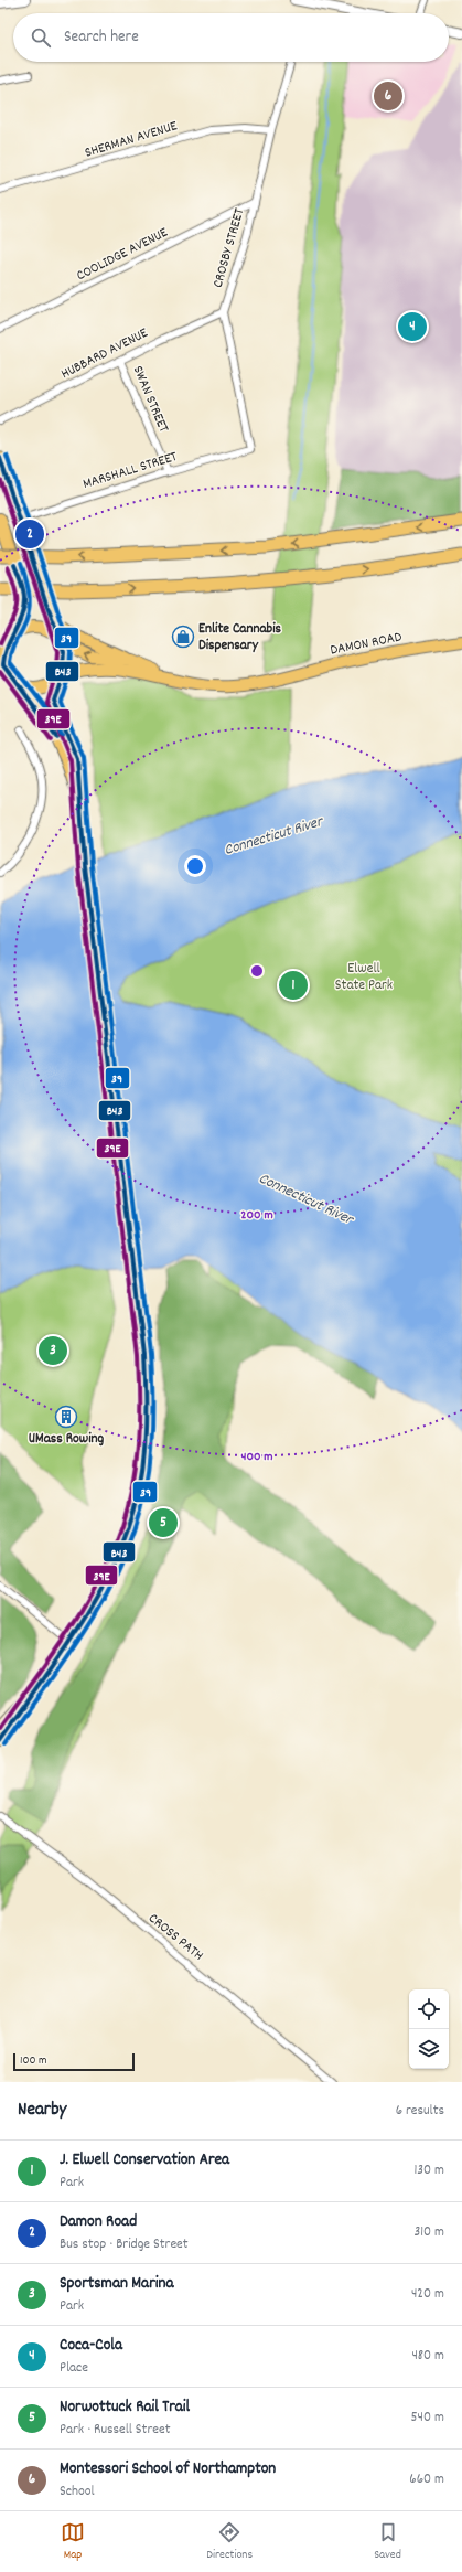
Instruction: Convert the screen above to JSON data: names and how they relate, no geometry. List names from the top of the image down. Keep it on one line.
{"streets":{"main road":["DAMON ROAD"],"street":["SHERMAN AVENUE","CROSBY STREET","COOLIDGE AVENUE","HUBBARD AVENUE","SWAN STREET","MARSHALL STREET","CROSS PATH"]},"crossings":[["SHERMAN AVENUE","CROSBY STREET"],["CROSBY STREET","COOLIDGE AVENUE"],["CROSBY STREET","HUBBARD AVENUE"],["CROSBY STREET","MARSHALL STREET"],["HUBBARD AVENUE","SWAN STREET"],["SWAN STREET","MARSHALL STREET"]],"water":["Connecticut River"],"parks":["Elwell State Park"],"places":{"shop":["Enlite Cannabis Dispensary"],"building":["UMass Rowing"]},"lines":["transit line 39","transit line B43","transit line 39E"],"scale_bar":"100 m","page":{"search":"Search here","pins":["6","4","2","1","3","5"],"scale":"100 m","heading":["Nearby","6 results"],"list":[{"mark":"1","name":"J. Elwell Conservation Area","note":"Park","value":"130 m"},{"mark":"2","name":"Damon Road","note":"Bus stop · Bridge Street","value":"310 m"},{"mark":"3","name":"Sportsman Marina","note":"Park","value":"420 m"},{"mark":"4","name":"Coca-Cola","note":"Place","value":"480 m"},{"mark":"5","name":"Norwottuck Rail Trail","note":"Park · Russell Street","value":"540 m"},{"mark":"6","name":"Montessori School of Northampton","note":"School","value":"660 m"}],"nav":["Map","Directions","Saved"]},"rings":["200 m","400 m"]}
